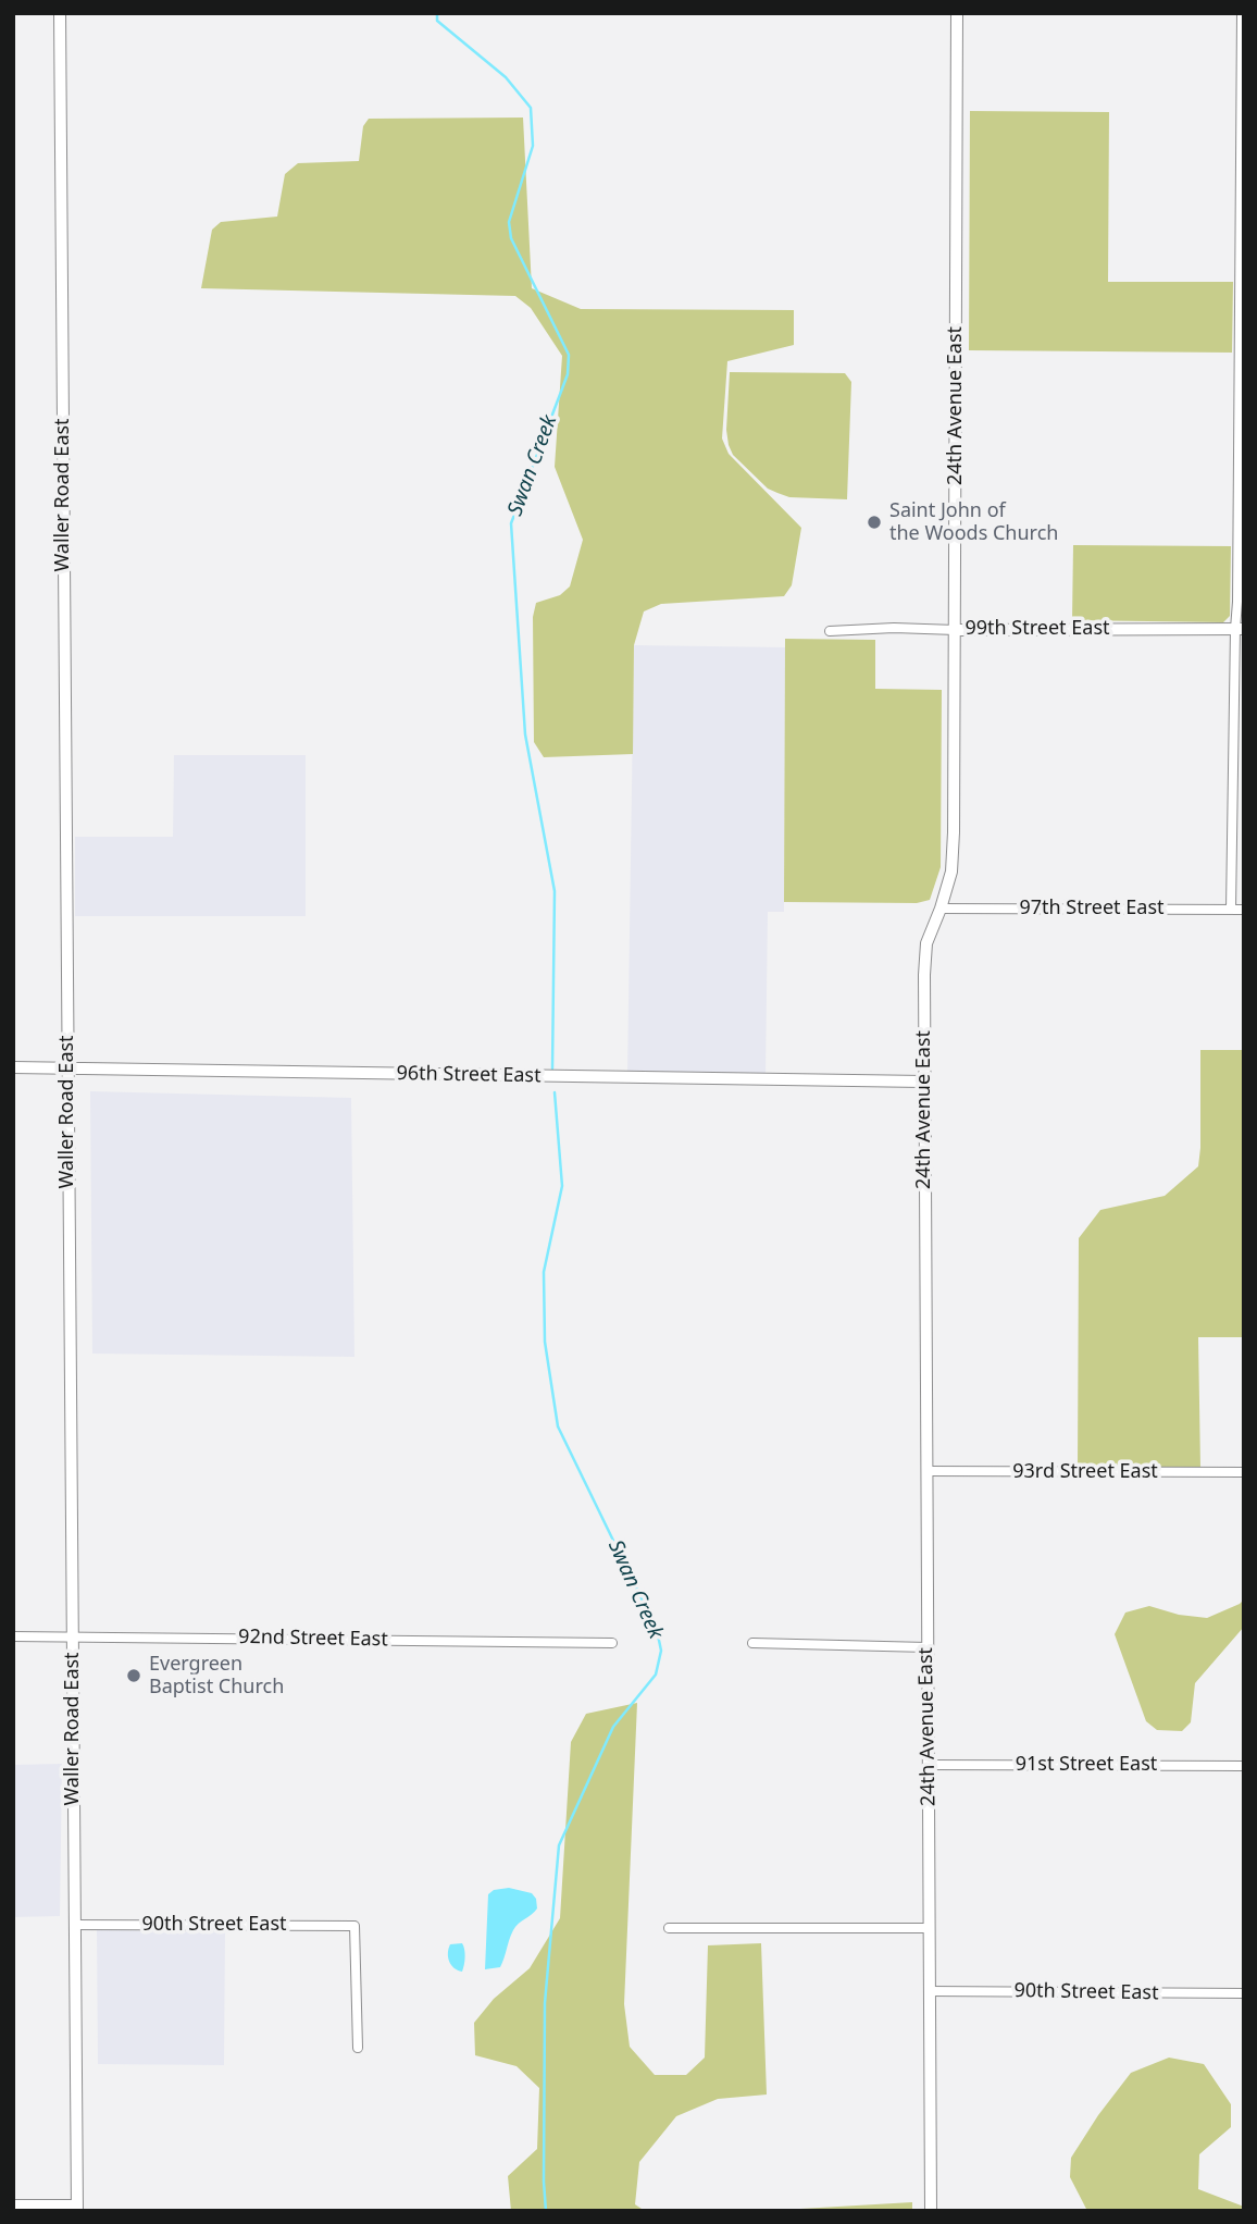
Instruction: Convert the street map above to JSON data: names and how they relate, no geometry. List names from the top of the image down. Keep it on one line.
{"streets":{"street":["24th Avenue East","Waller Road East","99th Street East","97th Street East","96th Street East","93rd Street East","92nd Street East","91st Street East","90th Street East"]},"crossings":[["24th Avenue East","99th Street East"],["24th Avenue East","97th Street East"],["24th Avenue East","96th Street East"],["24th Avenue East","93rd Street East"],["24th Avenue East","91st Street East"],["24th Avenue East","90th Street East"],["Waller Road East","96th Street East"],["Waller Road East","92nd Street East"],["Waller Road East","90th Street East"]],"water":["Swan Creek"],"places":["Saint John of the Woods Church","Evergreen Baptist Church"]}
